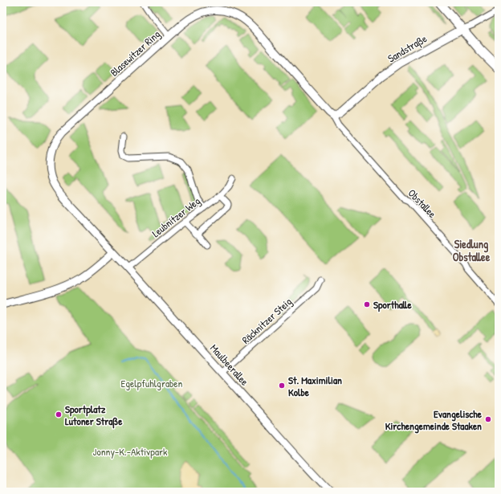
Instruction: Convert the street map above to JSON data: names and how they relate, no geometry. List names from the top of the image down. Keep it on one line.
{"streets":{"street":["Sandstraße","Blasewitzer Ring","Obstallee","Leubnitzer Weg","Räcknitzer Steig","Maulbeerallee"]},"crossings":[["Sandstraße","Blasewitzer Ring"],["Sandstraße","Obstallee"],["Blasewitzer Ring","Obstallee"],["Blasewitzer Ring","Maulbeerallee"],["Leubnitzer Weg","Maulbeerallee"],["Räcknitzer Steig","Maulbeerallee"]],"districts":["Siedlung Obstallee"],"parks":["Egelpfuhlgraben","Jonny-K.-Aktivpark"],"places":["Sporthalle","St. Maximilian Kolbe","Sportplatz Lutoner Straße","Evangelische Kirchengemeinde Staaken"]}
